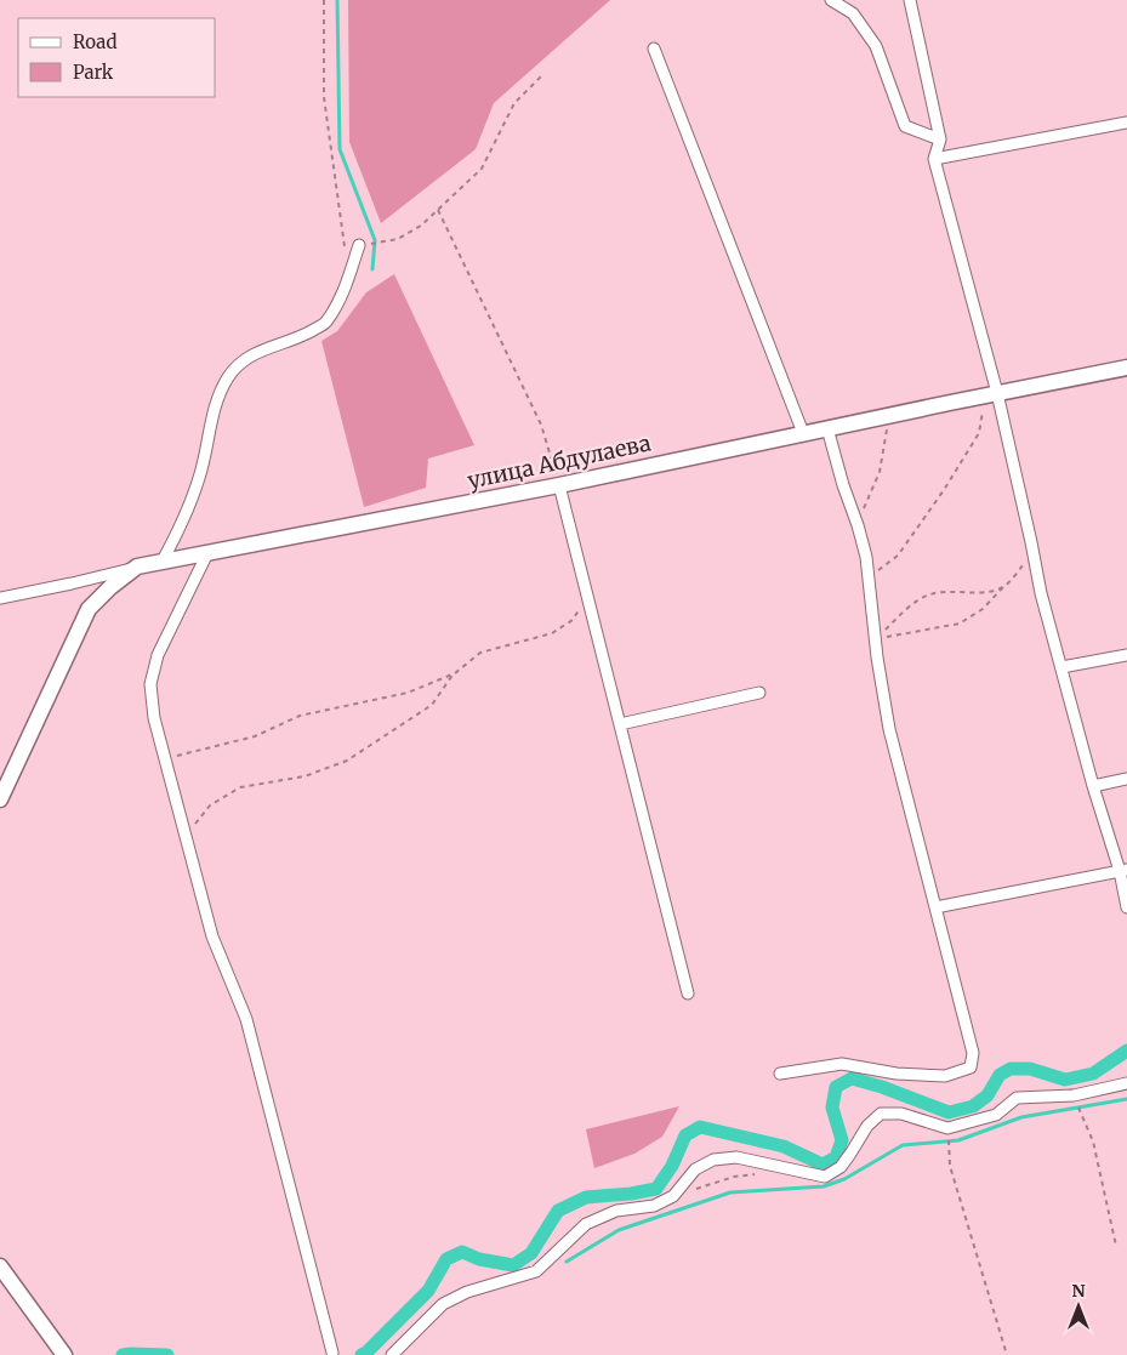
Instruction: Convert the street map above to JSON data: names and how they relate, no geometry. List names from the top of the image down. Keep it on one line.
{"streets":{"main road":["улица Абдулаева"]},"legend":["Road","Park"],"north":"top"}
